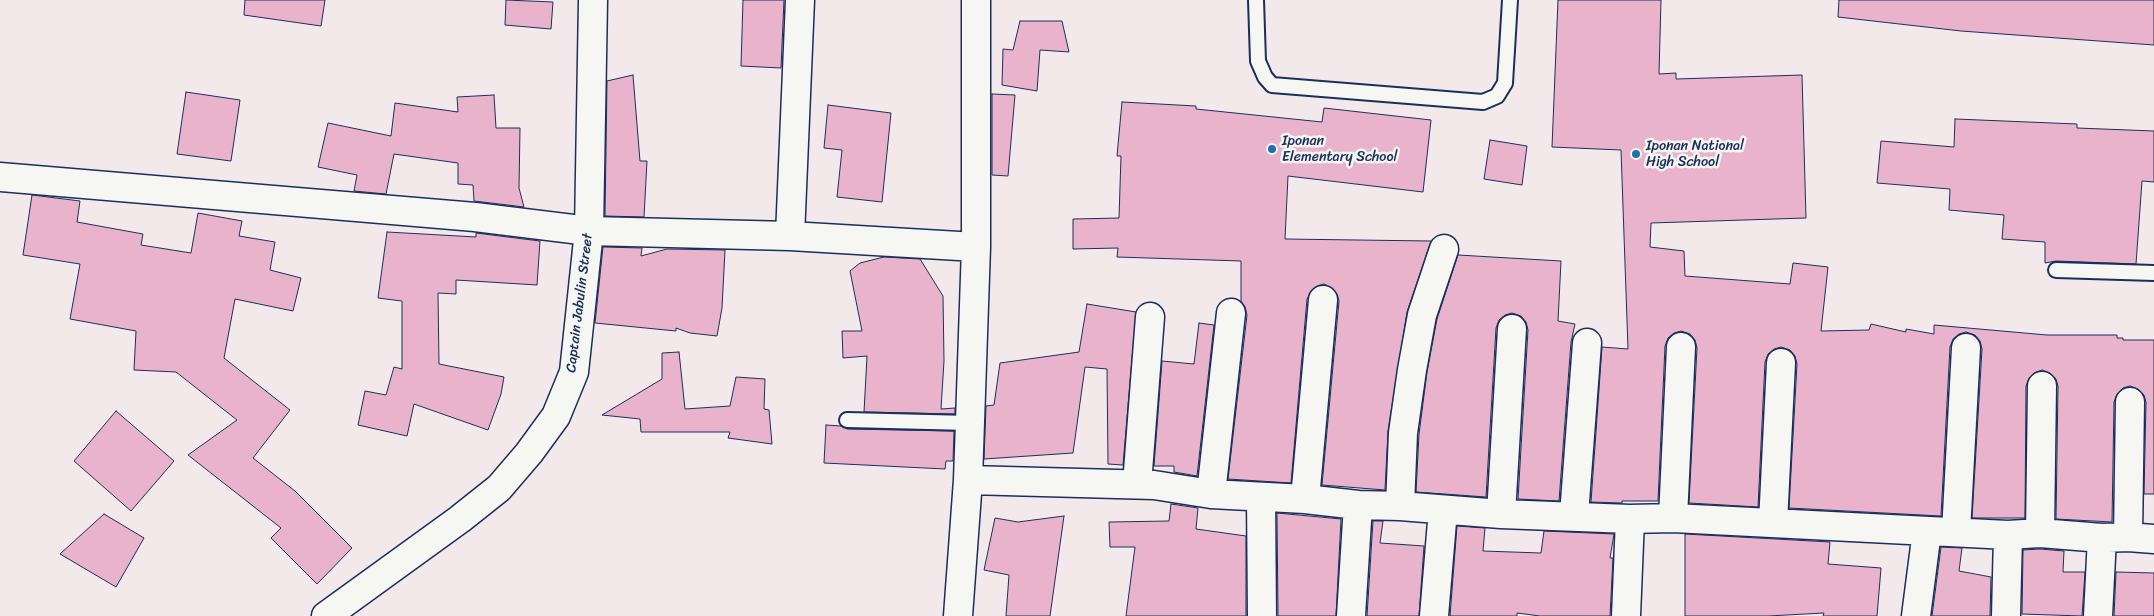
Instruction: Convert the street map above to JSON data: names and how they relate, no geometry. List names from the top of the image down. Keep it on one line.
{"streets":{"street":["Captain Jabulin Street"]},"places":["Iponan Elementary School","Iponan National High School"]}
